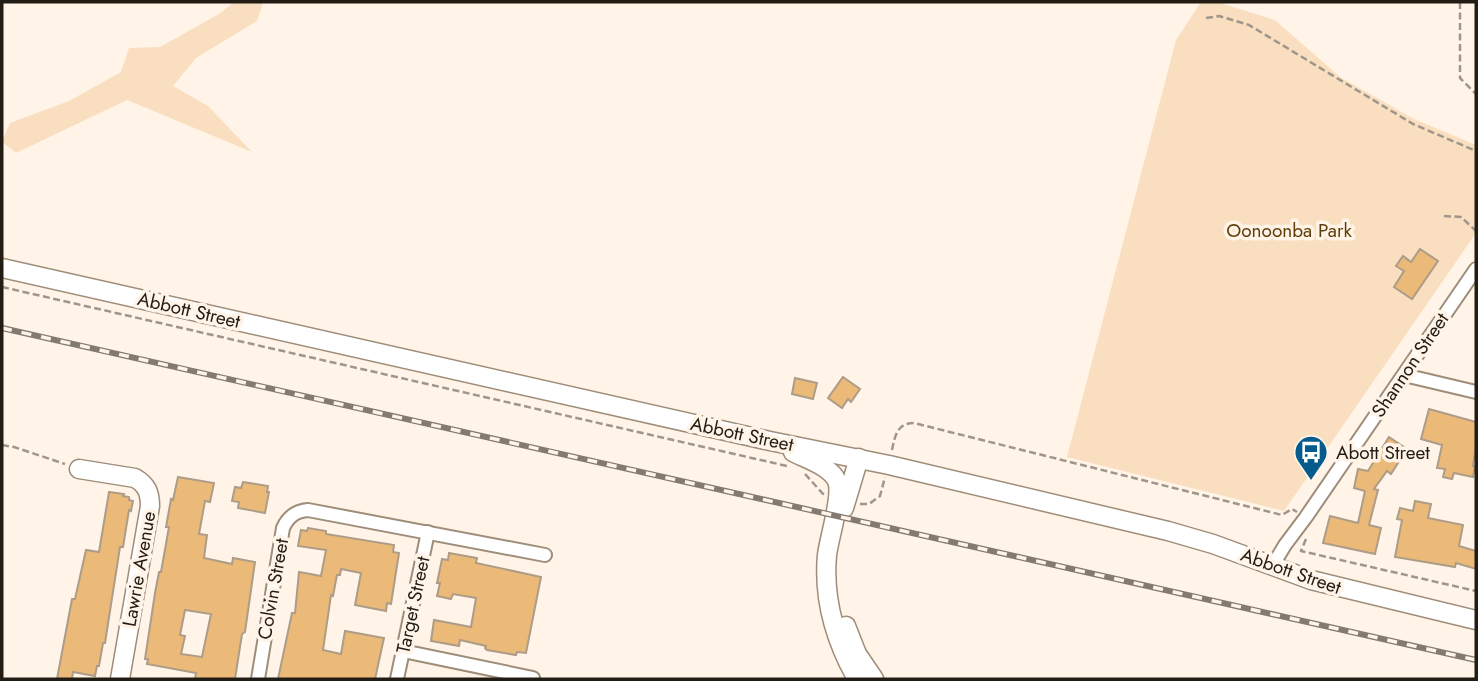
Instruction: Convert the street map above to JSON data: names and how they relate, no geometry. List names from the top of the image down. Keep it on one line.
{"streets":{"main road":["Abbott Street","Lawrie Avenue"],"street":["Shannon Street","Colvin Street","Target Street"]},"crossings":[["Abbott Street","Shannon Street"],["Colvin Street","Target Street"]],"parks":["Oonoonba Park"],"places":{"bus stop":["Abott Street"]}}
